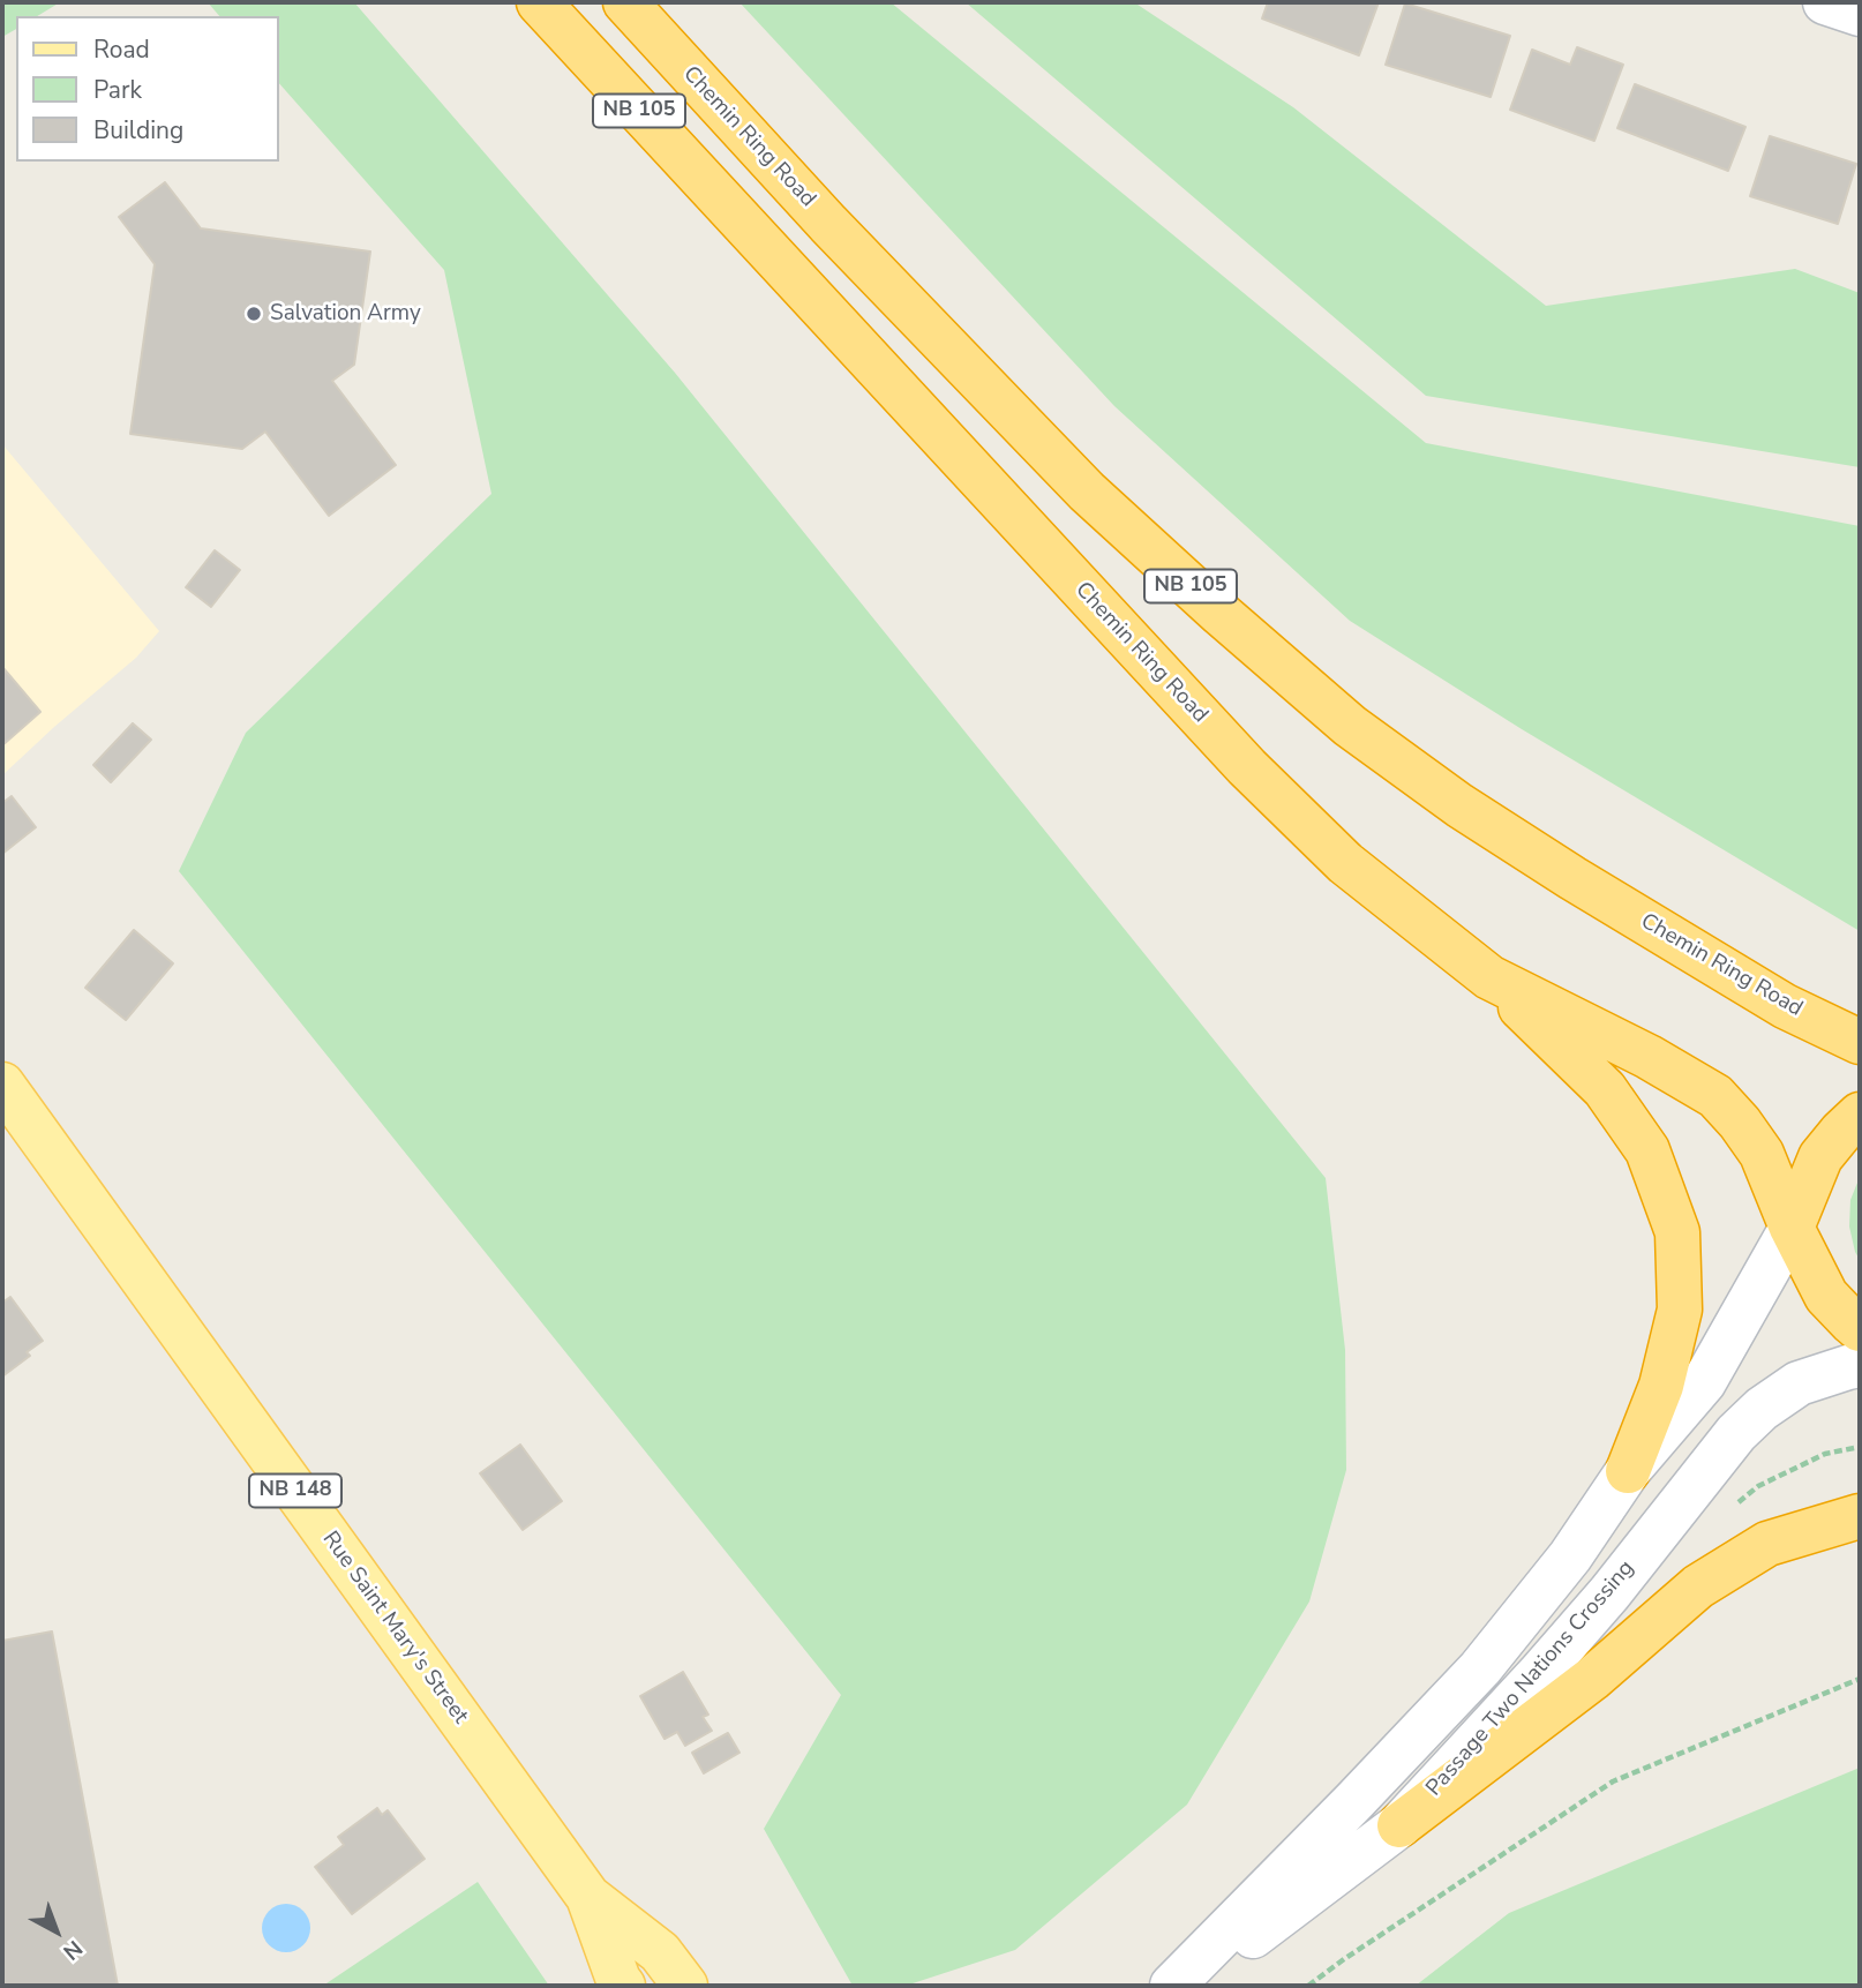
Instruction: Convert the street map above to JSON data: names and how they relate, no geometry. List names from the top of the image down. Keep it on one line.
{"streets":{"highway":["NB 105","Chemin Ring Road"],"main road":["NB 148","Rue Saint Mary's Street","Passage Two Nations Crossing"]},"crossings":[["Chemin Ring Road","Passage Two Nations Crossing"]],"places":["Salvation Army"],"legend":["Road","Park","Building"],"north":"bottom right"}
